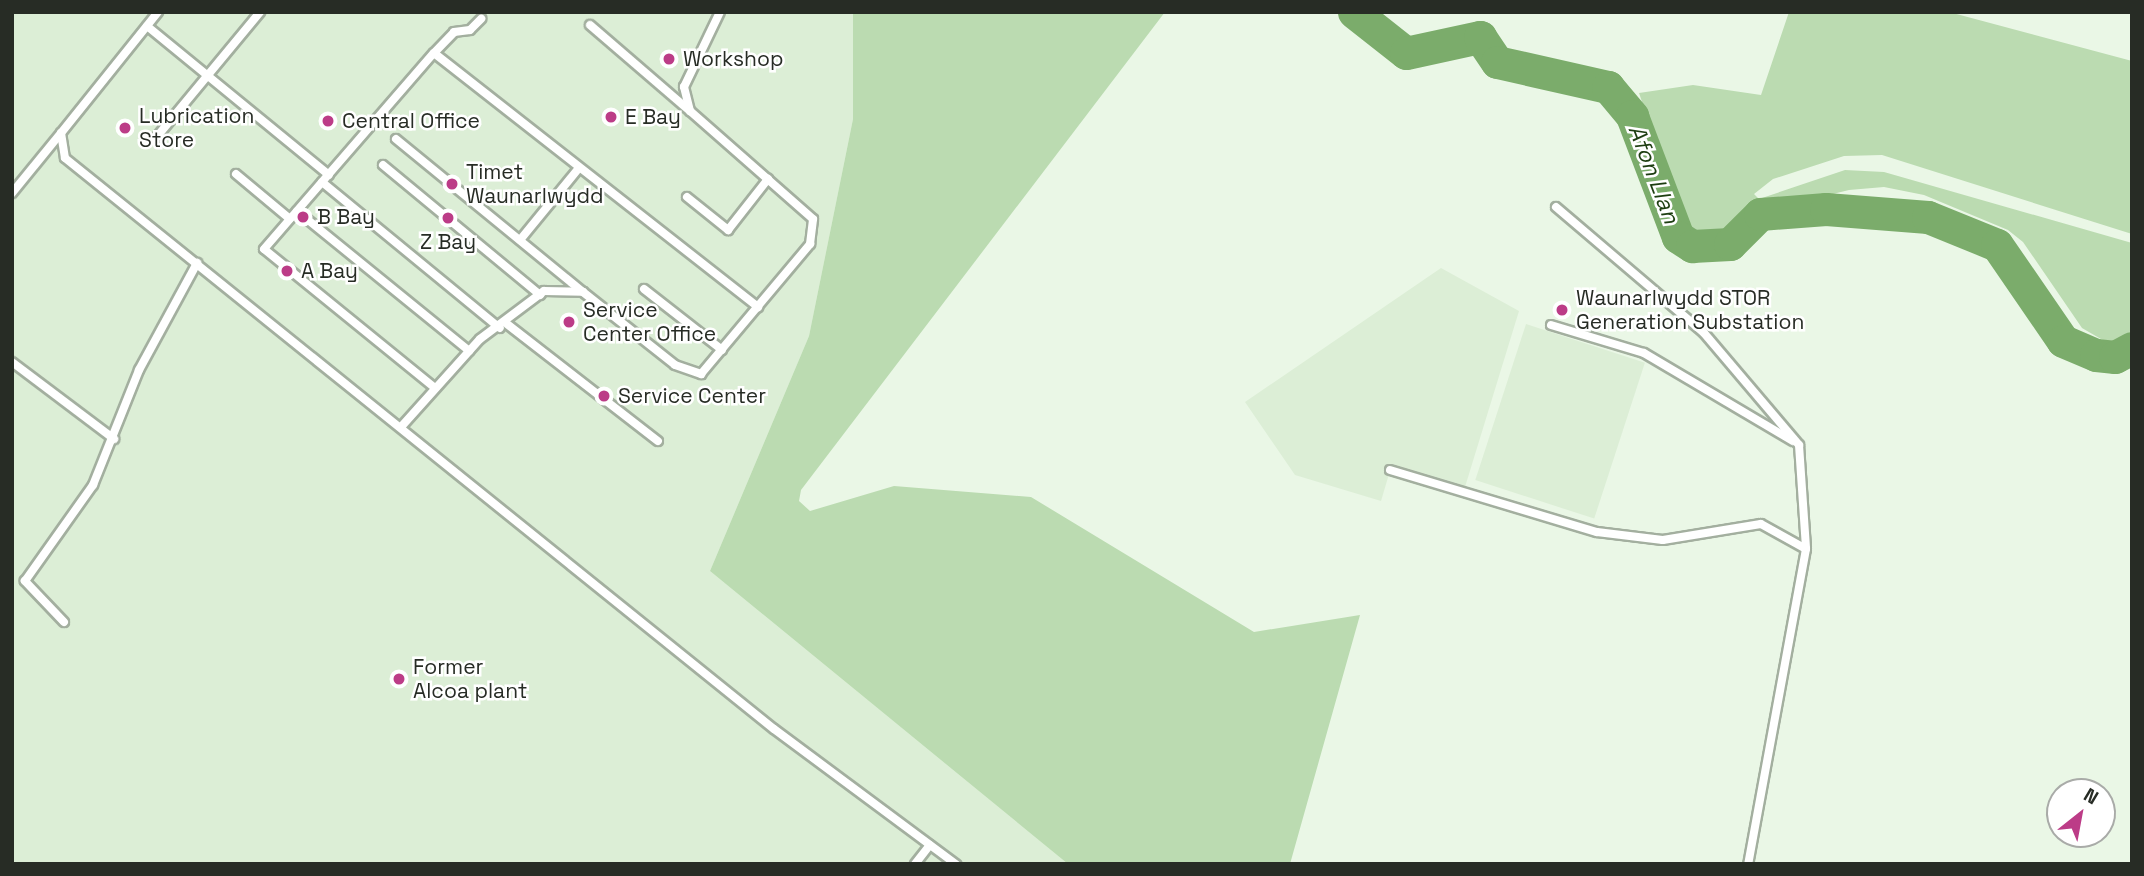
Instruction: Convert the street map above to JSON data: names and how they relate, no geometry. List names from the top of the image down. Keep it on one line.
{"water":["Afon Llan"],"places":["Workshop","E Bay","Central Office","Lubrication Store","Timet Waunarlwydd","B Bay","Z Bay","A Bay","Waunarlwydd STOR Generation Substation","Service Center Office","Service Center","Former Alcoa plant"],"north":"top right"}
